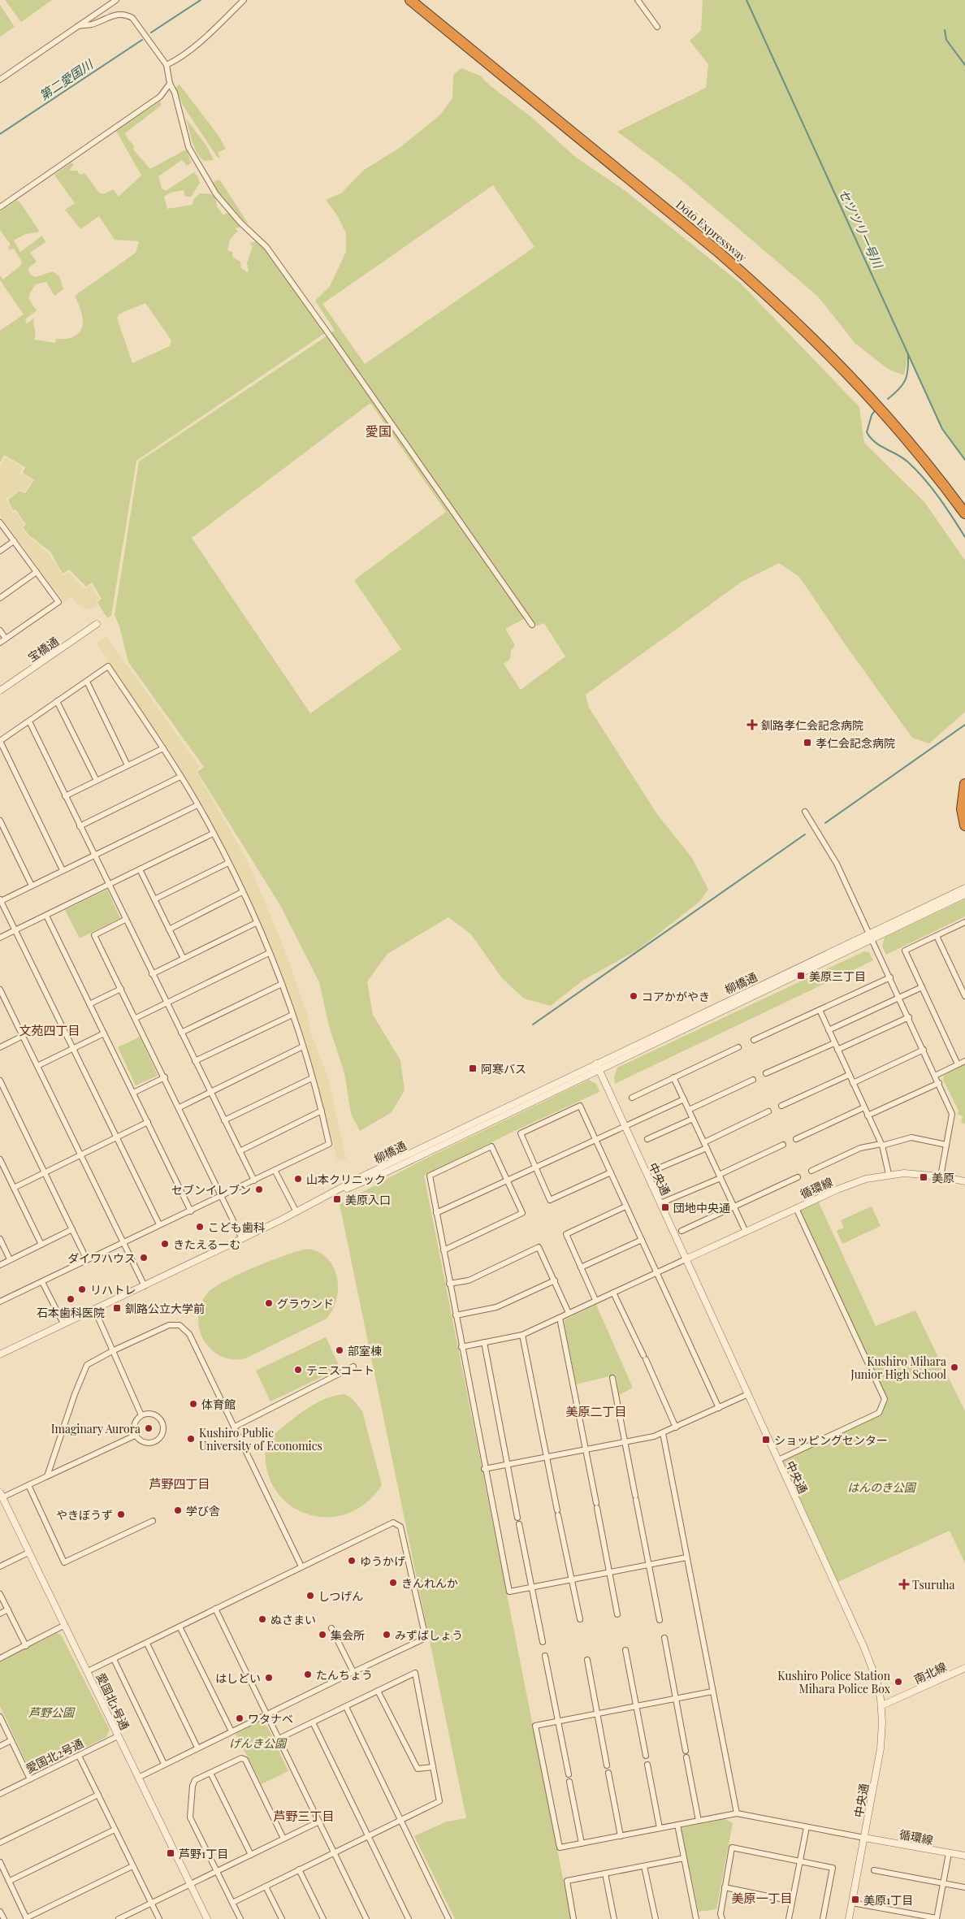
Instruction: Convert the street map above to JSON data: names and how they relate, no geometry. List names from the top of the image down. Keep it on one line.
{"streets":{"highway":["Dōtō Expressway"],"street":["宝橋通","柳橋通","中央通","循環線","南北線","愛国北1号通","愛国北2号通"]},"crossings":[["柳橋通","中央通"],["中央通","循環線"],["中央通","南北線"],["愛国北1号通","愛国北2号通"]],"districts":["愛国","文苑四丁目","美原二丁目","芦野四丁目","芦野三丁目","美原一丁目"],"water":["第二愛国川","セツツリ一号川"],"parks":["はんのき公園","芦野公園","げんき公園"],"places":{"health":["釧路孝仁会記念病院","Tsuruha"],"transit":["孝仁会記念病院","美原三丁目","阿寒バス","美原","美原入口","団地中央通","釧路公立大学前","ショッピングセンター","芦野1丁目","美原1丁目"],"other":["コアかがやき","山本クリニック","セブンイレブン","こども歯科","きたえるーむ","ダイワハウス","リハトレ","石本歯科医院","グラウンド","部室棟","Kushiro Mihara Junior High School","テニスコート","体育館","Imaginary Aurora","Kushiro Public University of Economics","学び舎","やきぼうず","ゆうかげ","きんれんか","しつげん","ぬさまい","集会所","みずばしょう","たんちょう","はしどい","Kushiro Police Station Mihara Police Box","ワタナベ"]}}
